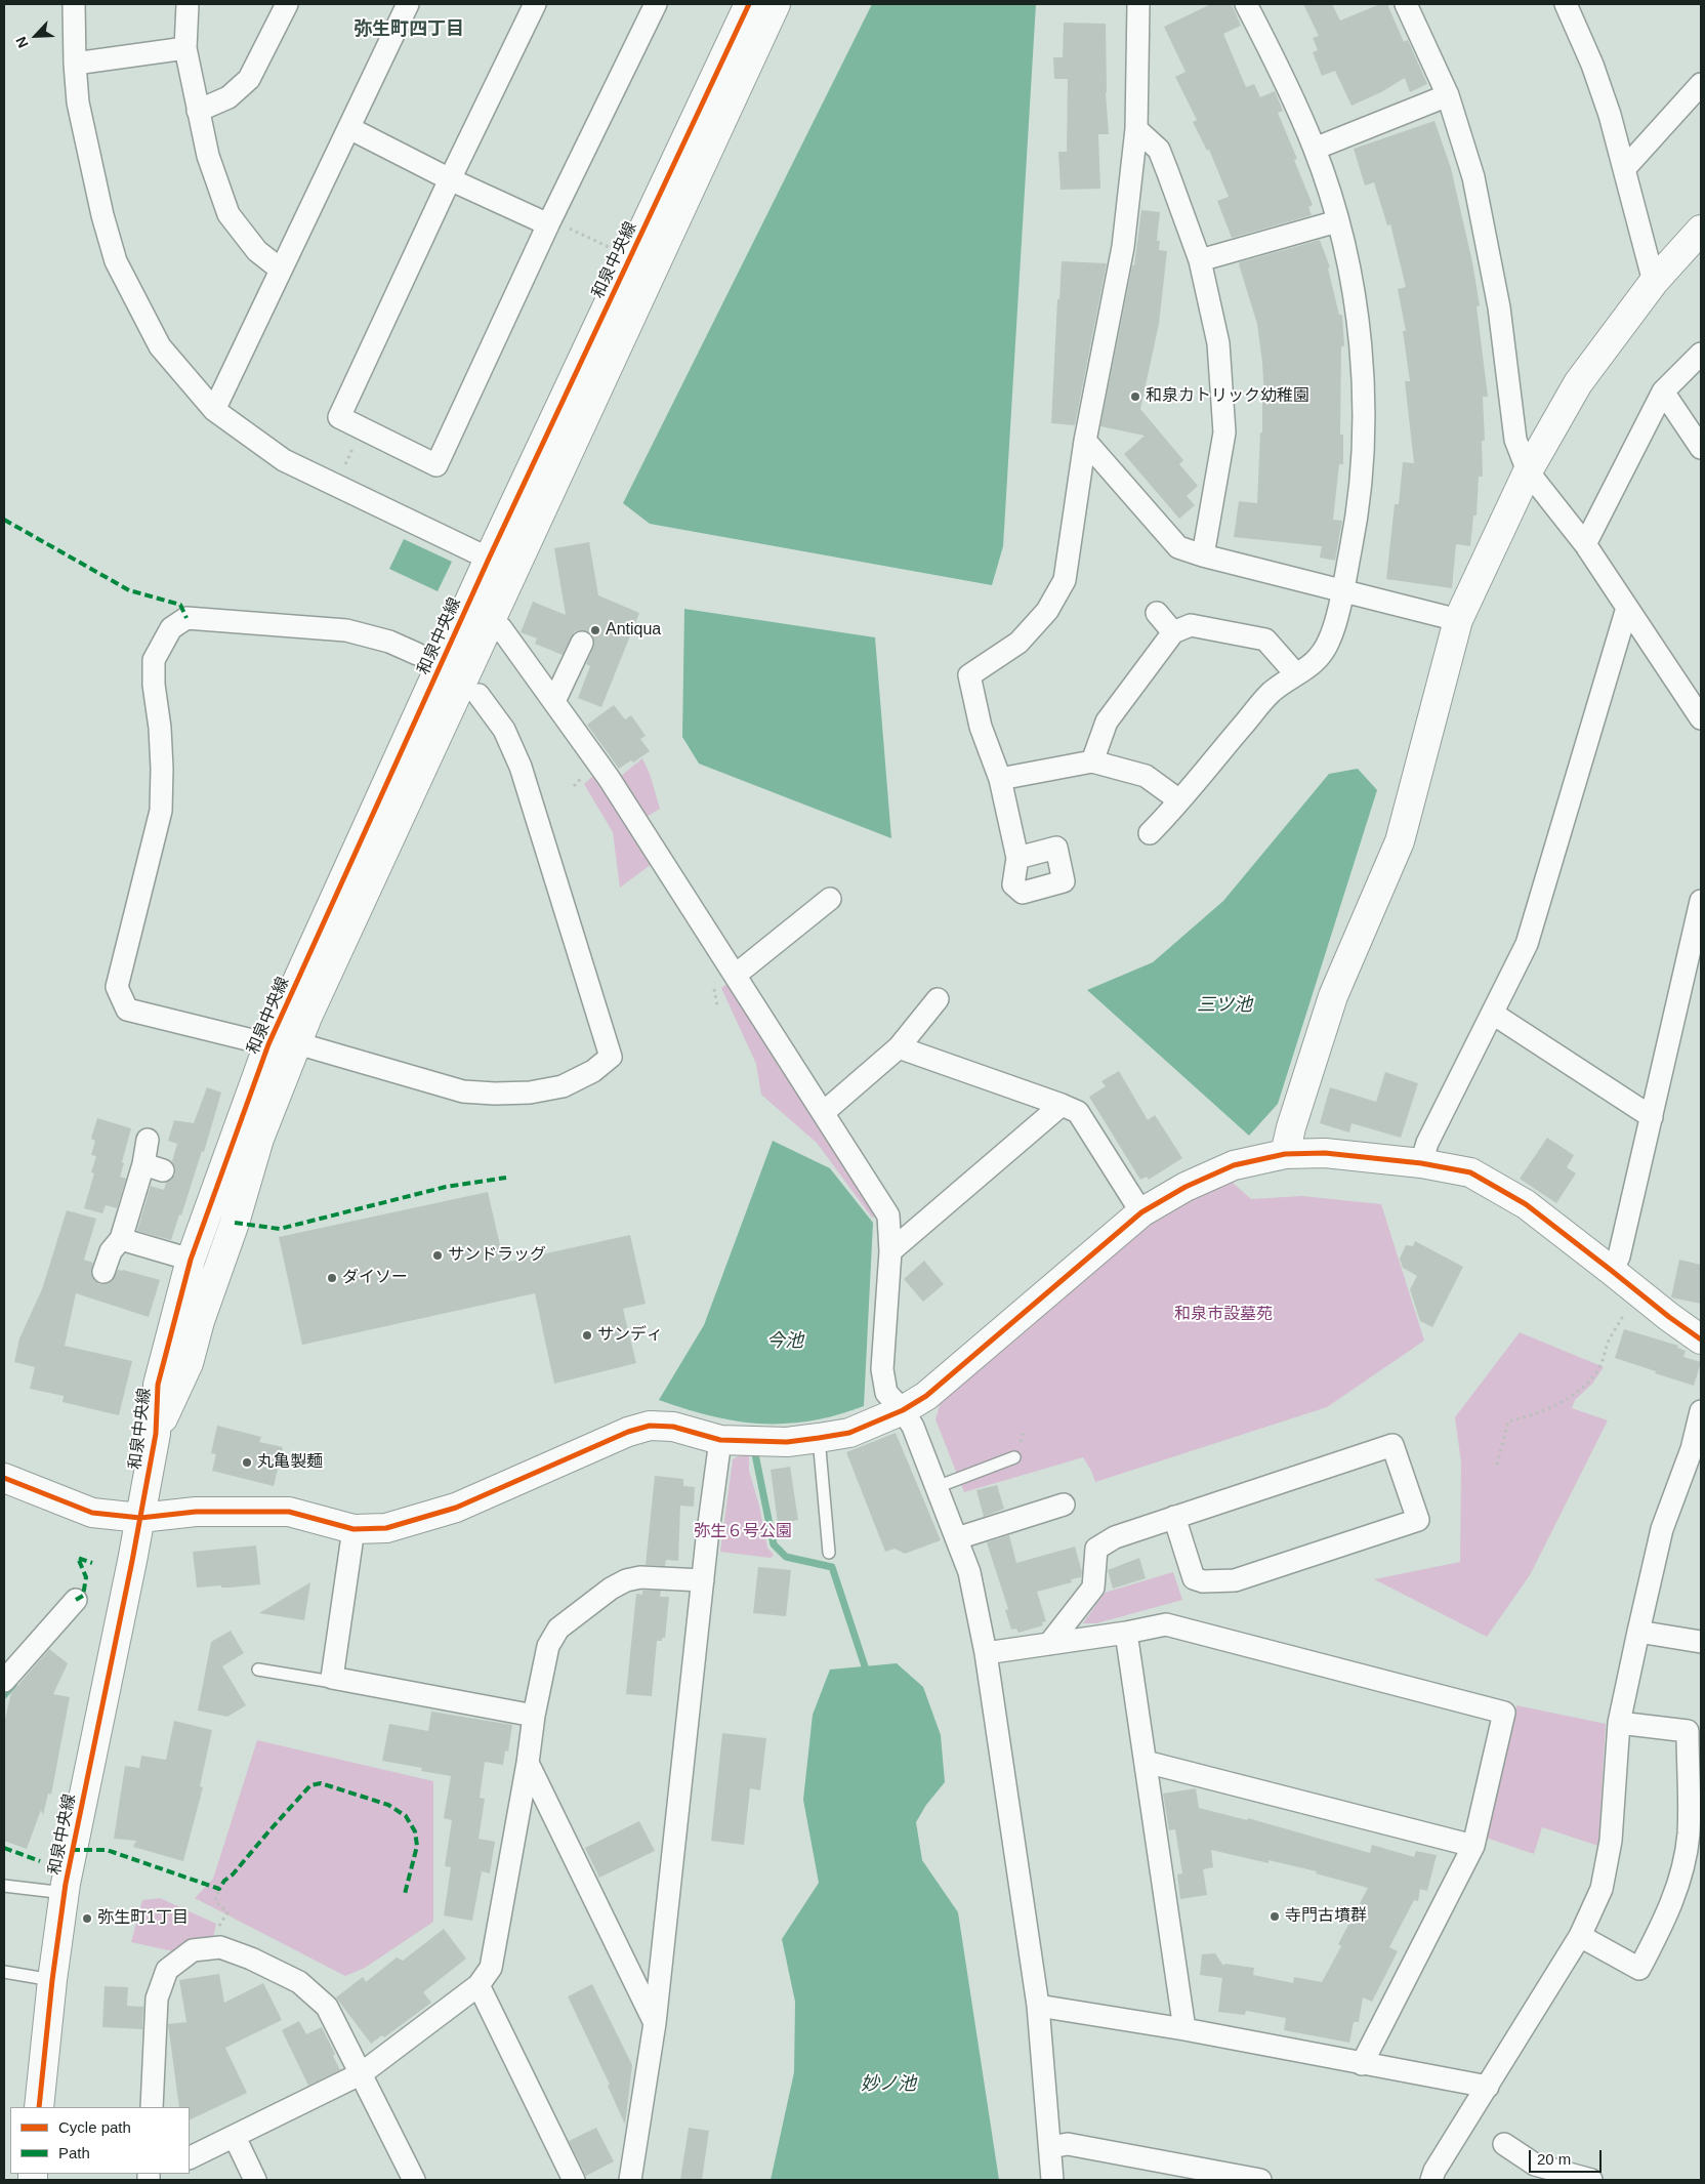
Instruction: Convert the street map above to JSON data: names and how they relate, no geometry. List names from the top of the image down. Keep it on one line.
{"streets":{"street":["和泉中央線"]},"districts":["弥生町四丁目"],"water":["三ツ池","今池","妙ノ池"],"parks":["和泉市設墓苑","弥生６号公園"],"places":["和泉カトリック幼稚園","Antiqua","サンドラッグ","ダイソー","サンディ","丸亀製麺","寺門古墳群","弥生町1丁目"],"legend":["Cycle path","Path"],"scale_bar":"20 m","north":"bottom left"}
